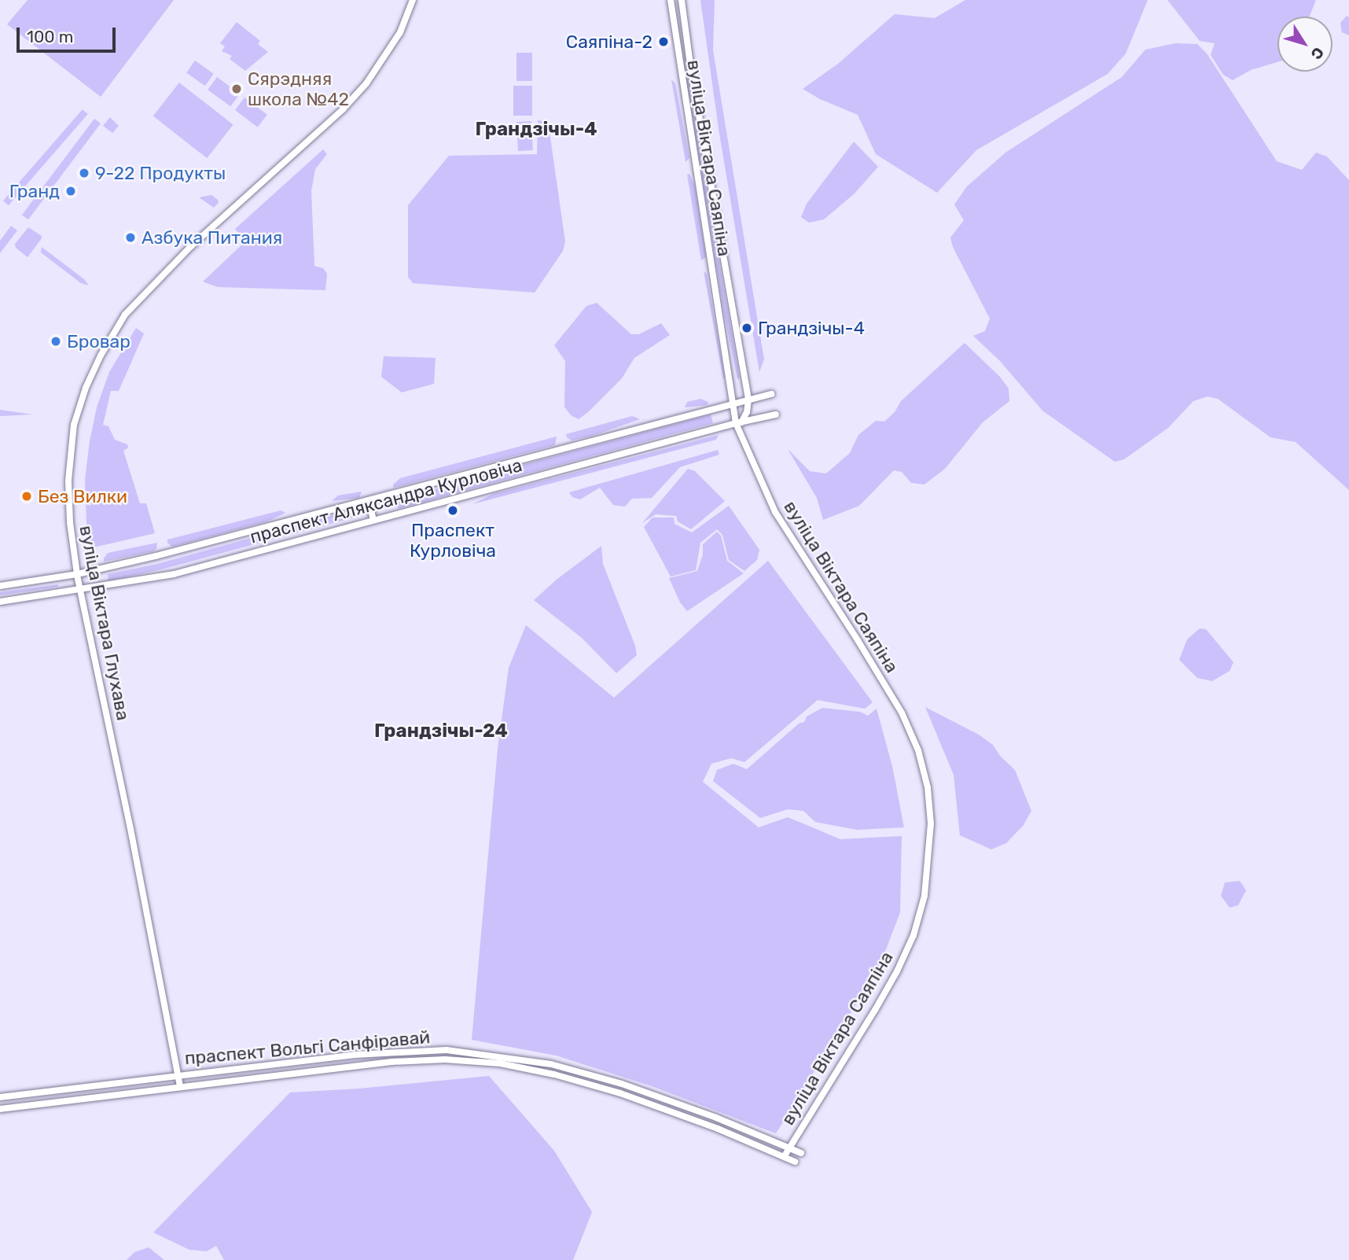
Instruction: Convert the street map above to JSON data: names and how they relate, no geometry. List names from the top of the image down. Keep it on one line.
{"streets":{"street":["вуліца Віктара Саяпіна","праспект Аляксандра Курловіча","вуліца Віктара Глухава","праспект Вольгі Санфіравай"]},"crossings":[["вуліца Віктара Саяпіна","праспект Аляксандра Курловіча"],["вуліца Віктара Саяпіна","праспект Вольгі Санфіравай"],["праспект Аляксандра Курловіча","вуліца Віктара Глухава"],["вуліца Віктара Глухава","праспект Вольгі Санфіравай"]],"districts":["Грандзічы-4","Грандзічы-24"],"places":["Саяпіна-2","Сярэдняя школа №42","9-22 Продукты","Гранд","Азбука Питания","Грандзічы-4","Бровар","Без Вилки","Праспект Курловіча"],"scale_bar":"100 m","north":"bottom right"}
